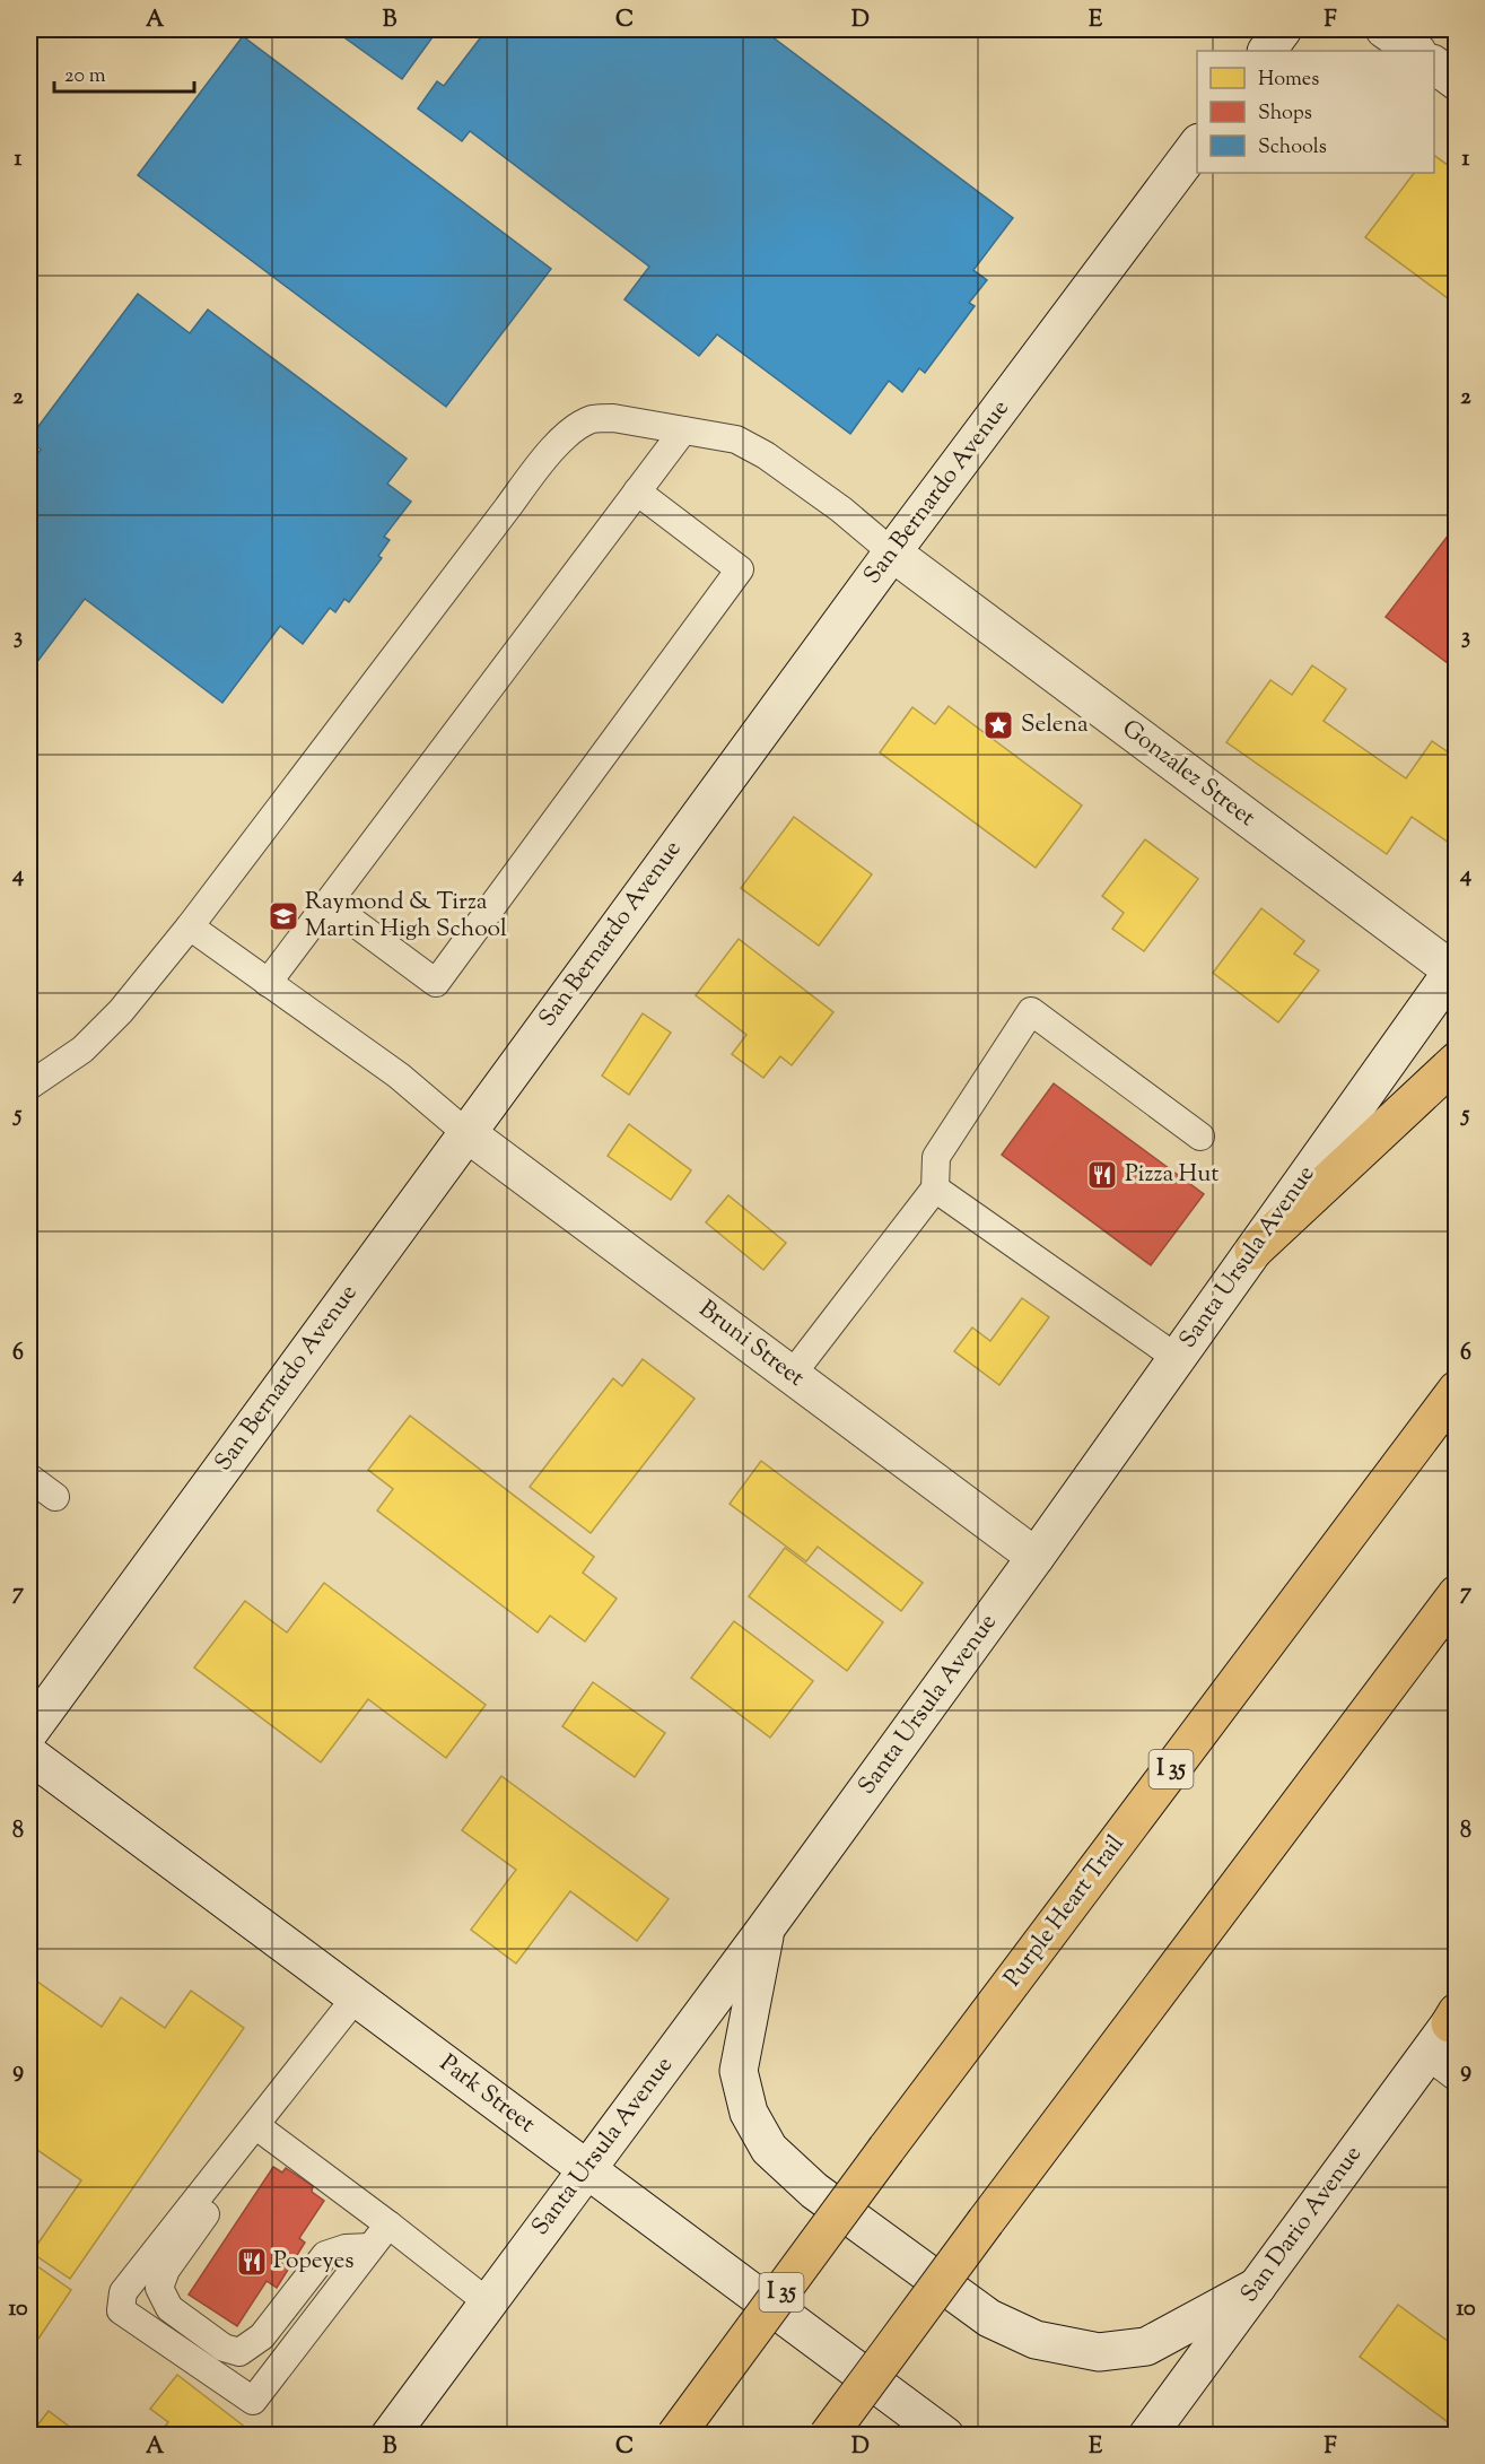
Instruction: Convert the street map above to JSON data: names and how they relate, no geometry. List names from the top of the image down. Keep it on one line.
{"streets":{"highway":["I 35","Purple Heart Trail"],"main road":["San Bernardo Avenue","Gonzalez Street","Santa Ursula Avenue","Bruni Street","Park Street","San Dario Avenue"]},"crossings":[["San Bernardo Avenue","Gonzalez Street"],["San Bernardo Avenue","Bruni Street"],["Gonzalez Street","Santa Ursula Avenue"],["Santa Ursula Avenue","Bruni Street"],["Santa Ursula Avenue","Park Street"]],"places":{"place":["Selena"],"school or university":["Raymond & Tirza Martin High School"],"restaurant":["Pizza Hut","Popeyes"]},"legend":["Homes","Shops","Schools"],"scale_bar":"20 m","grid":{"columns":["A","B","C","D","E","F"],"rows":["1","2","3","4","5","6","7","8","9","10"]}}
